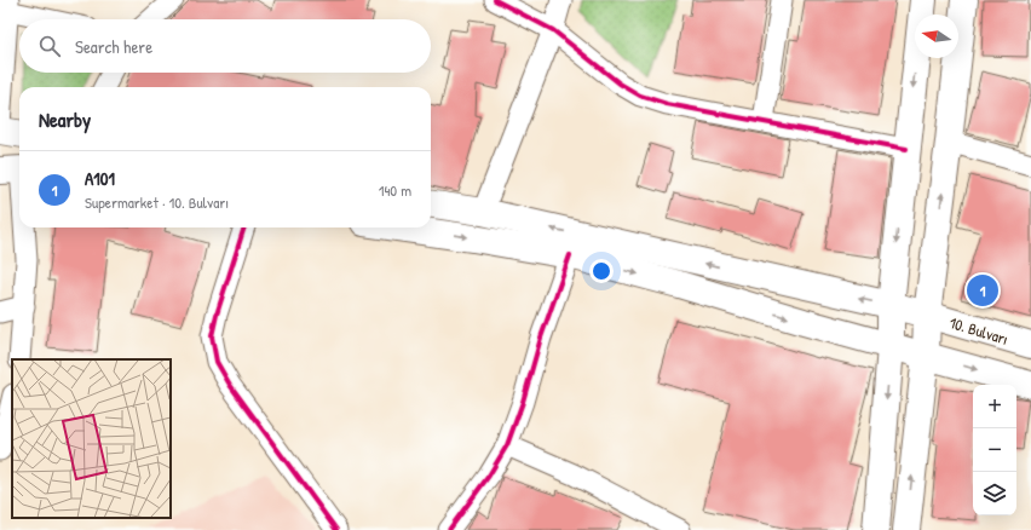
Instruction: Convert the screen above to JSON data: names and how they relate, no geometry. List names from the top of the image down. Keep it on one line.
{"streets":{"main road":["10. Bulvarı"]},"north":"left","page":{"search":"Search here","heading":"Nearby","list":[{"mark":"1","name":"A101","note":"Supermarket · 10. Bulvarı","value":"140 m"}],"pins":"1","map_buttons":["+","−"]}}
